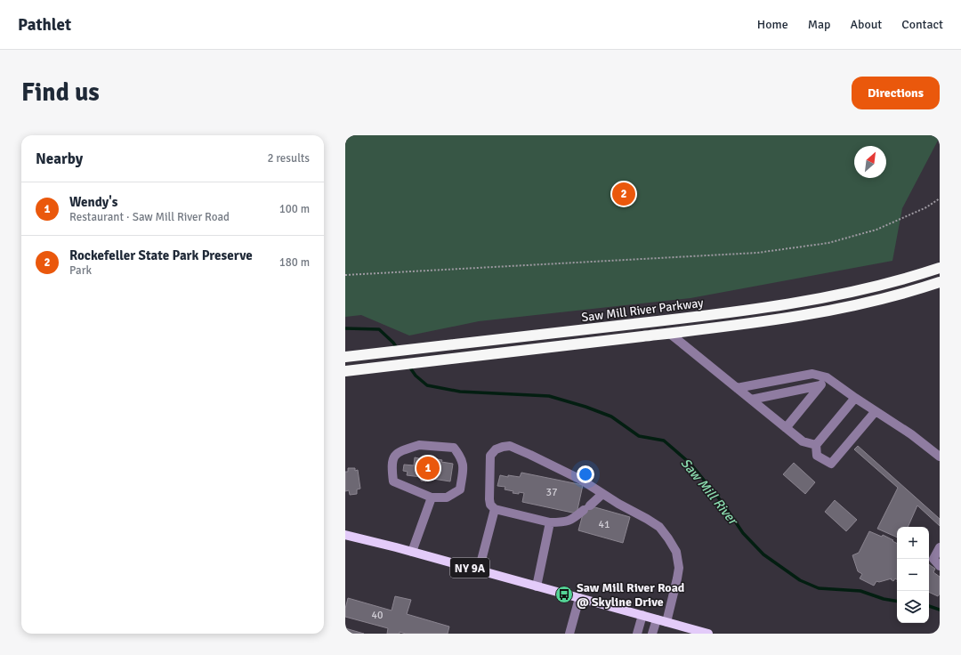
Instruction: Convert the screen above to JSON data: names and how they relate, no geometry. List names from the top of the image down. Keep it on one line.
{"streets":{"highway":["Saw Mill River Parkway"],"main road":["NY 9A"]},"water":["Saw Mill River"],"places":{"bus stop":["Saw Mill River Road @ Skyline Drive"]},"house_numbers":["37","41","40"],"north":"top right","page":{"header":"Pathlet","nav":["Home","Map","About","Contact"],"buttons":"Directions","title":"Find us","heading":["Nearby","2 results"],"pins":["2","1"],"list":[{"mark":"1","name":"Wendy's","note":"Restaurant · Saw Mill River Road","value":"100 m"},{"mark":"2","name":"Rockefeller State Park Preserve","note":"Park","value":"180 m"}],"map_buttons":["+","−"]}}
